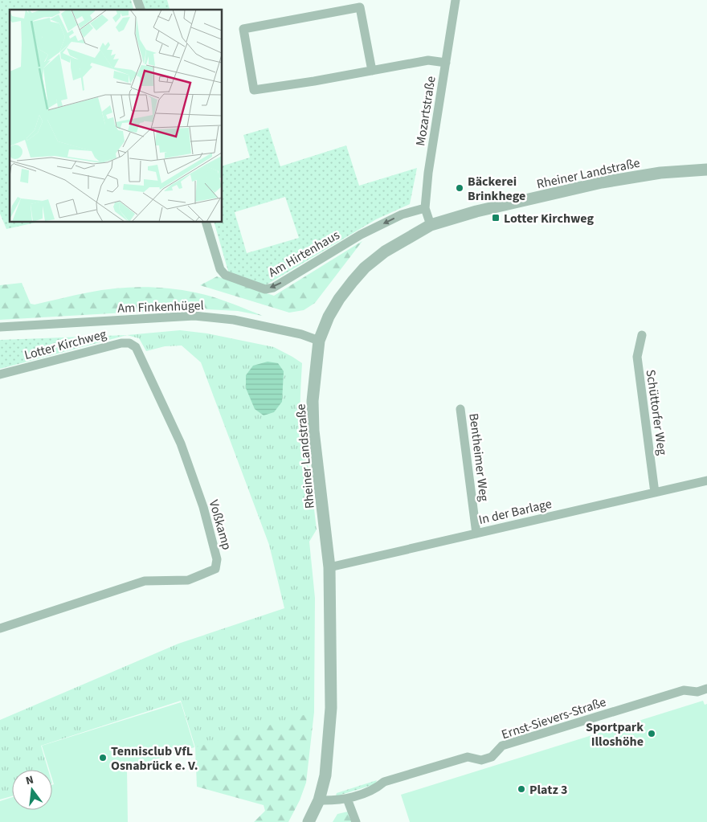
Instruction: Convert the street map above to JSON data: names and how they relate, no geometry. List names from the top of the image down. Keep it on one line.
{"streets":{"street":["Mozartstraße","Rheiner Landstraße","Am Hirtenhaus","Am Finkenhügel","Lotter Kirchweg","Schüttorfer Weg","Bentheimer Weg","In der Barlage","Voßkamp","Ernst-Sievers-Straße"]},"crossings":[["Mozartstraße","Rheiner Landstraße"],["Mozartstraße","Am Hirtenhaus"],["Rheiner Landstraße","Am Finkenhügel"],["Rheiner Landstraße","In der Barlage"],["Rheiner Landstraße","Ernst-Sievers-Straße"],["Lotter Kirchweg","Voßkamp"],["Schüttorfer Weg","In der Barlage"],["Bentheimer Weg","In der Barlage"]],"places":{"other":["Bäckerei Brinkhege","Sportpark Illoshöhe","Tennisclub VfL Osnabrück e. V.","Platz 3"],"transit":["Lotter Kirchweg"]},"north":"top"}
